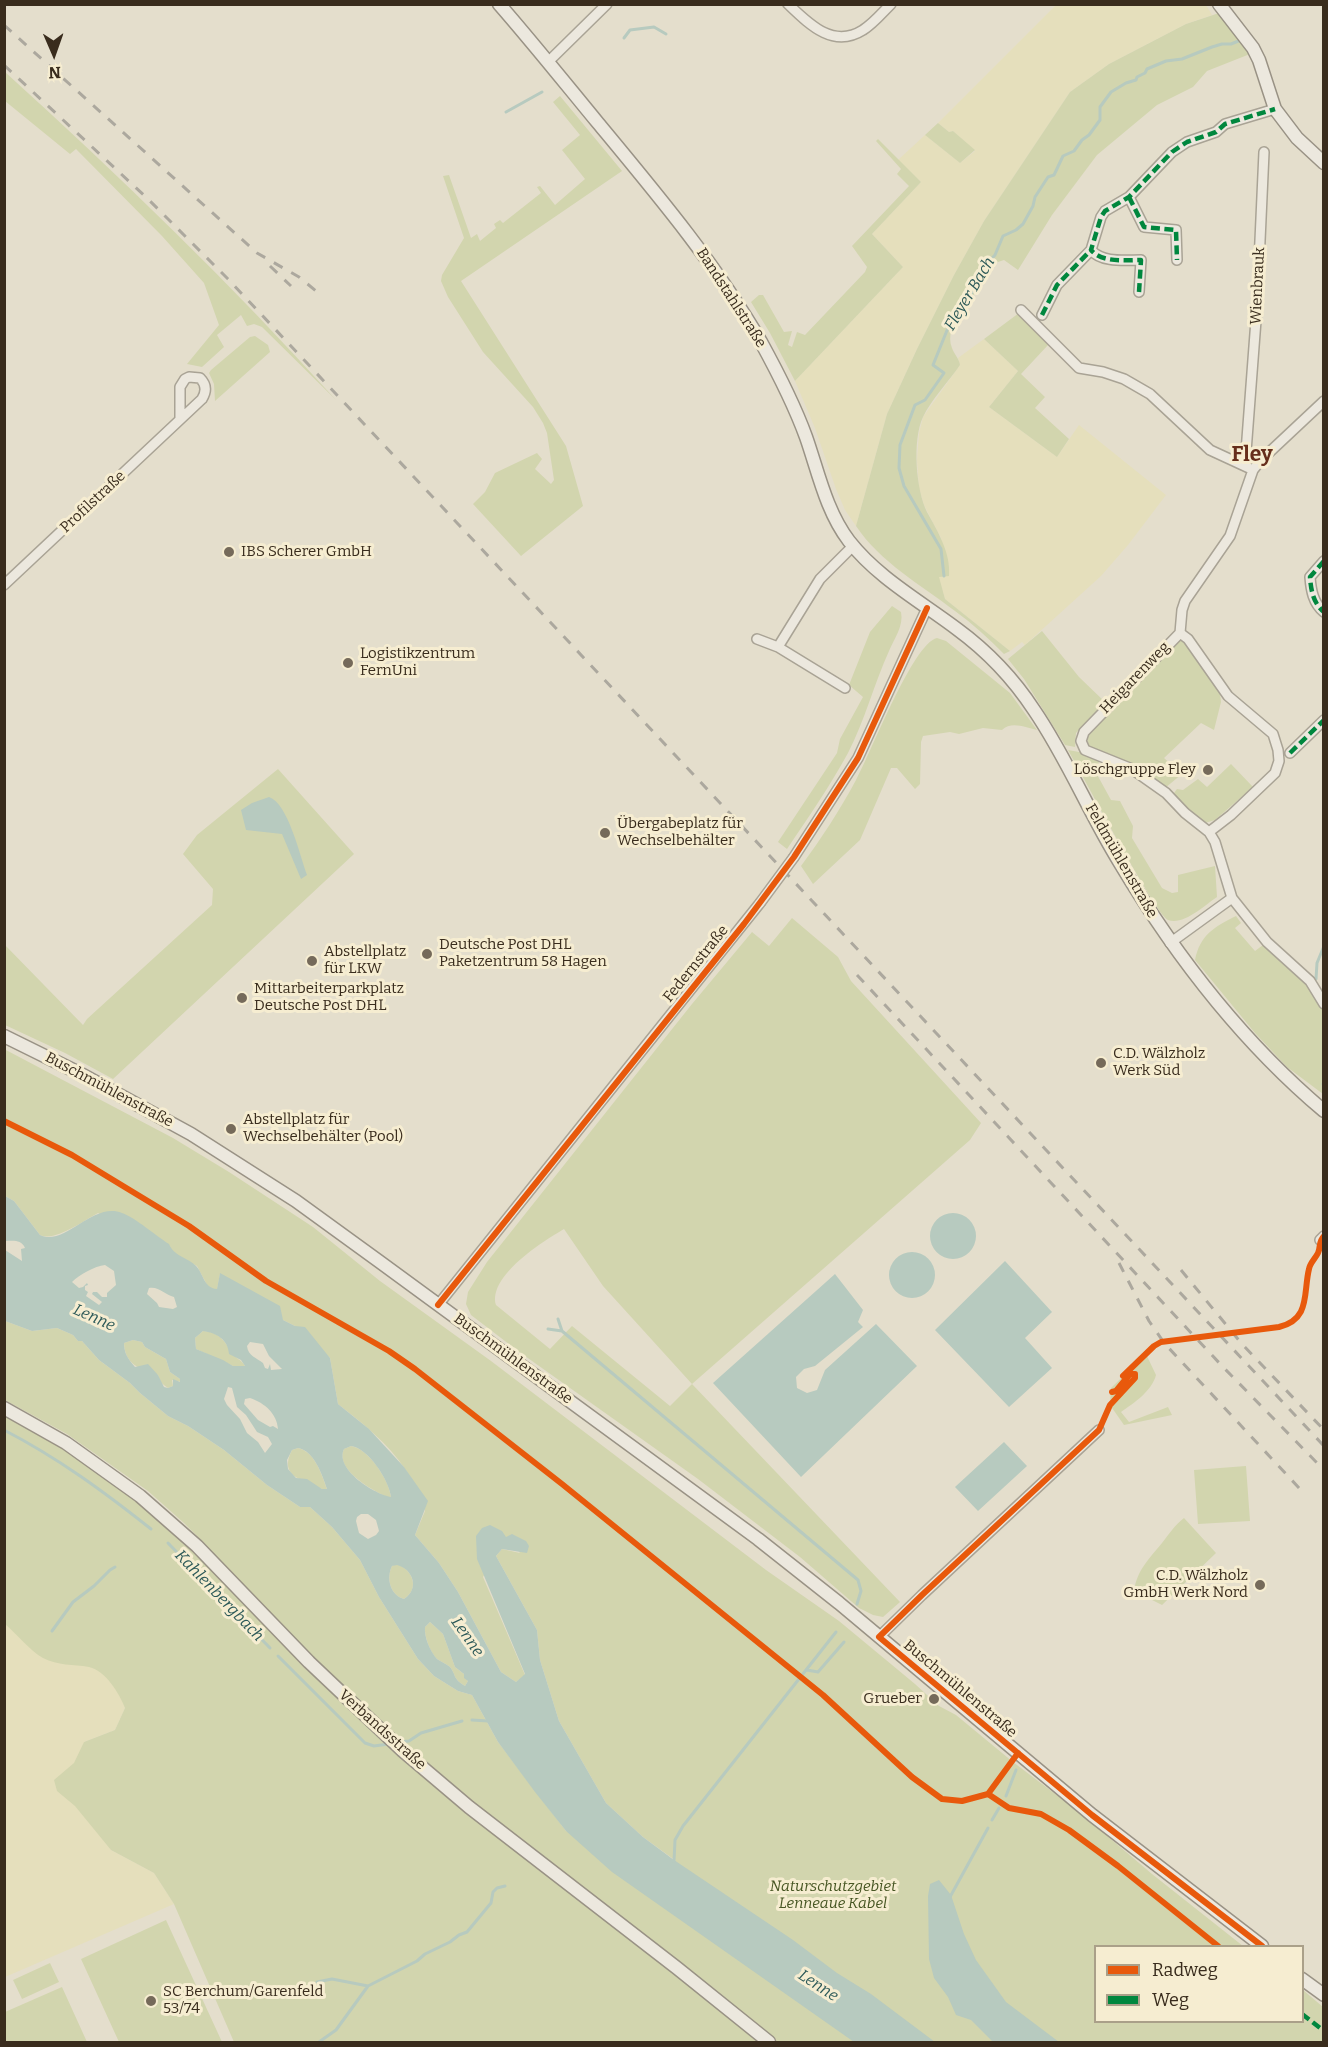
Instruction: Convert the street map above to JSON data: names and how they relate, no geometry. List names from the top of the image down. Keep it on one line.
{"streets":{"street":["Wienbrauk","Bandstahlstraße","Profilstraße","Heigarenweg","Feldmühlenstraße","Federnstraße","Buschmühlenstraße","Verbandsstraße"]},"crossings":[["Bandstahlstraße","Feldmühlenstraße"],["Bandstahlstraße","Federnstraße"],["Feldmühlenstraße","Federnstraße"],["Federnstraße","Buschmühlenstraße"]],"districts":["Fley"],"water":["Fleyer Bach","Lenne","Kahlenbergbach"],"parks":["Naturschutzgebiet Lenneaue Kabel"],"places":["IBS Scherer GmbH","Logistikzentrum FernUni","Löschgruppe Fley","Übergabeplatz für Wechselbehälter","Deutsche Post DHL Paketzentrum 58 Hagen","Abstellplatz für LKW","Mittarbeiterparkplatz Deutsche Post DHL","C.D. Wälzholz Werk Süd","Abstellplatz für Wechselbehälter (Pool)","C.D. Wälzholz GmbH Werk Nord","Grueber","SC Berchum/Garenfeld 53/74"],"legend":["Radweg","Weg"],"north":"bottom"}
